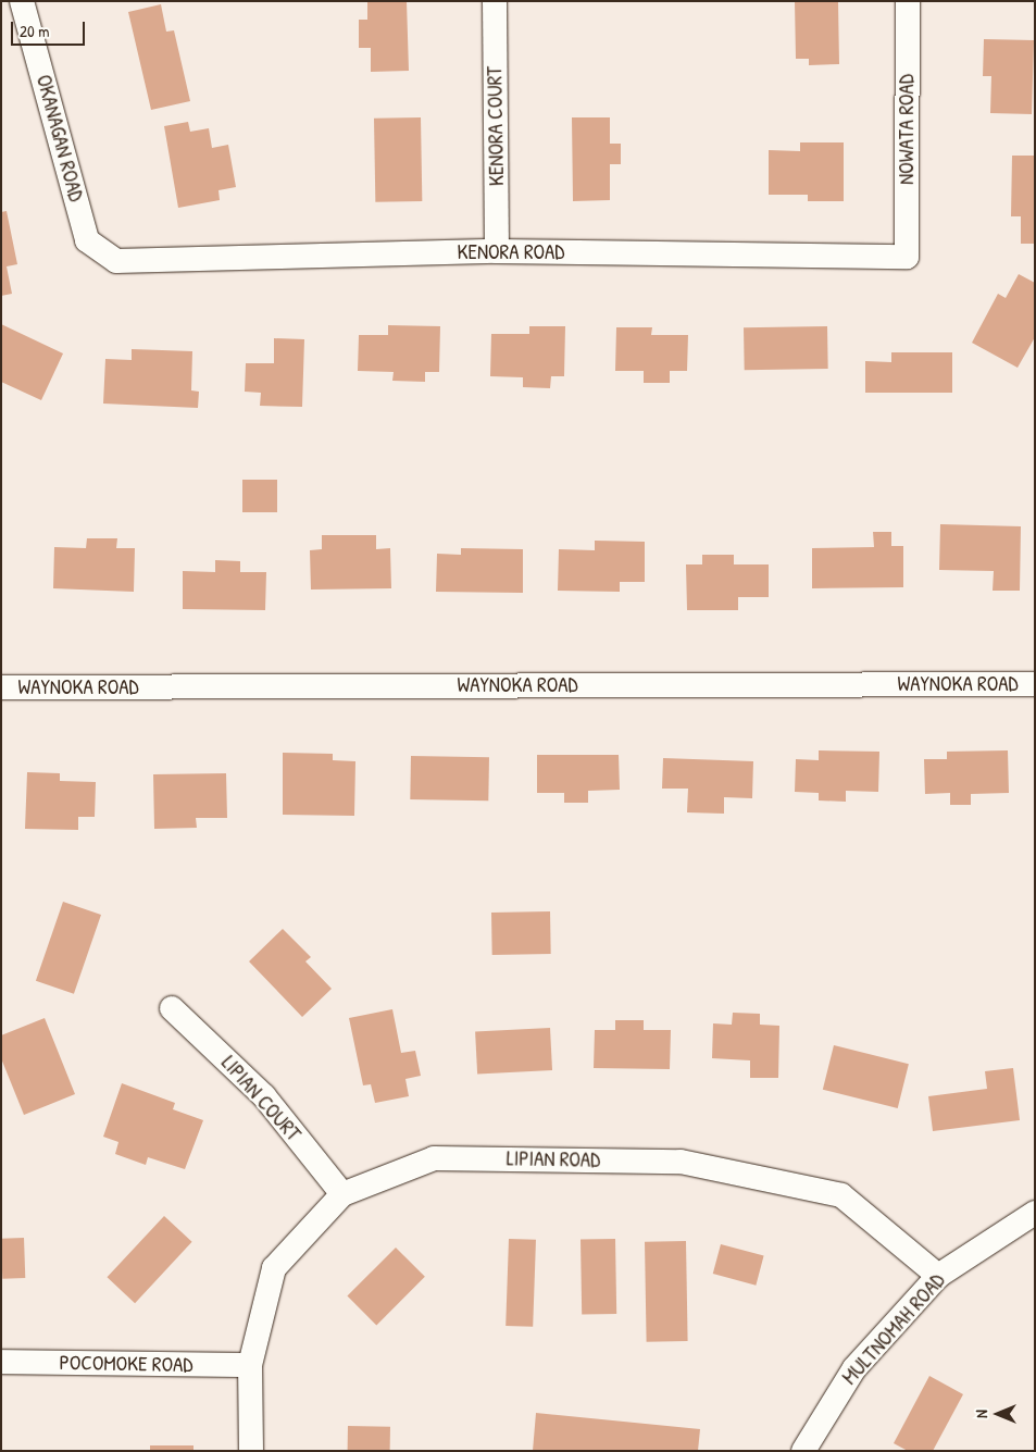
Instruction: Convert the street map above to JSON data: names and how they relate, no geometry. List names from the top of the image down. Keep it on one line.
{"streets":{"street":["KENORA COURT","NOWATA ROAD","OKANAGAN ROAD","KENORA ROAD","WAYNOKA ROAD","LIPIAN COURT","LIPIAN ROAD","MULTNOMAH ROAD","POCOMOKE ROAD"]},"crossings":[["KENORA COURT","KENORA ROAD"],["NOWATA ROAD","KENORA ROAD"],["OKANAGAN ROAD","KENORA ROAD"],["LIPIAN COURT","LIPIAN ROAD"],["LIPIAN ROAD","MULTNOMAH ROAD"],["LIPIAN ROAD","POCOMOKE ROAD"]],"scale_bar":"20 m","north":"left"}
